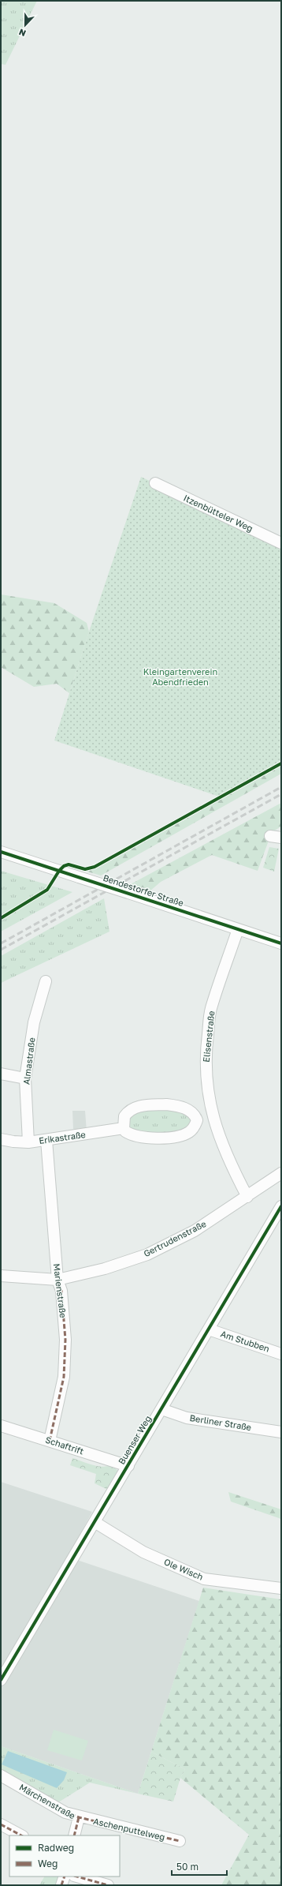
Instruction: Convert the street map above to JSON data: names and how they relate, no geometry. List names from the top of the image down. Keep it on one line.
{"streets":{"street":["Itzenbütteler Weg","Bendestorfer Straße","Elisenstraße","Almastraße","Erikastraße","Gertrudenstraße","Marienstraße","Am Stubben","Berliner Straße","Buenser Weg","Schaftrift","Ole Wisch","Märchenstraße","Aschenputtelweg"]},"crossings":[["Bendestorfer Straße","Elisenstraße"],["Elisenstraße","Gertrudenstraße"],["Almastraße","Erikastraße"],["Erikastraße","Marienstraße"],["Gertrudenstraße","Marienstraße"],["Marienstraße","Schaftrift"],["Am Stubben","Buenser Weg"],["Berliner Straße","Buenser Weg"],["Buenser Weg","Schaftrift"],["Buenser Weg","Ole Wisch"],["Märchenstraße","Aschenputtelweg"]],"parks":["Kleingartenverein Abendfrieden"],"legend":["Radweg","Weg"],"scale_bar":"50 m","north":"bottom"}
